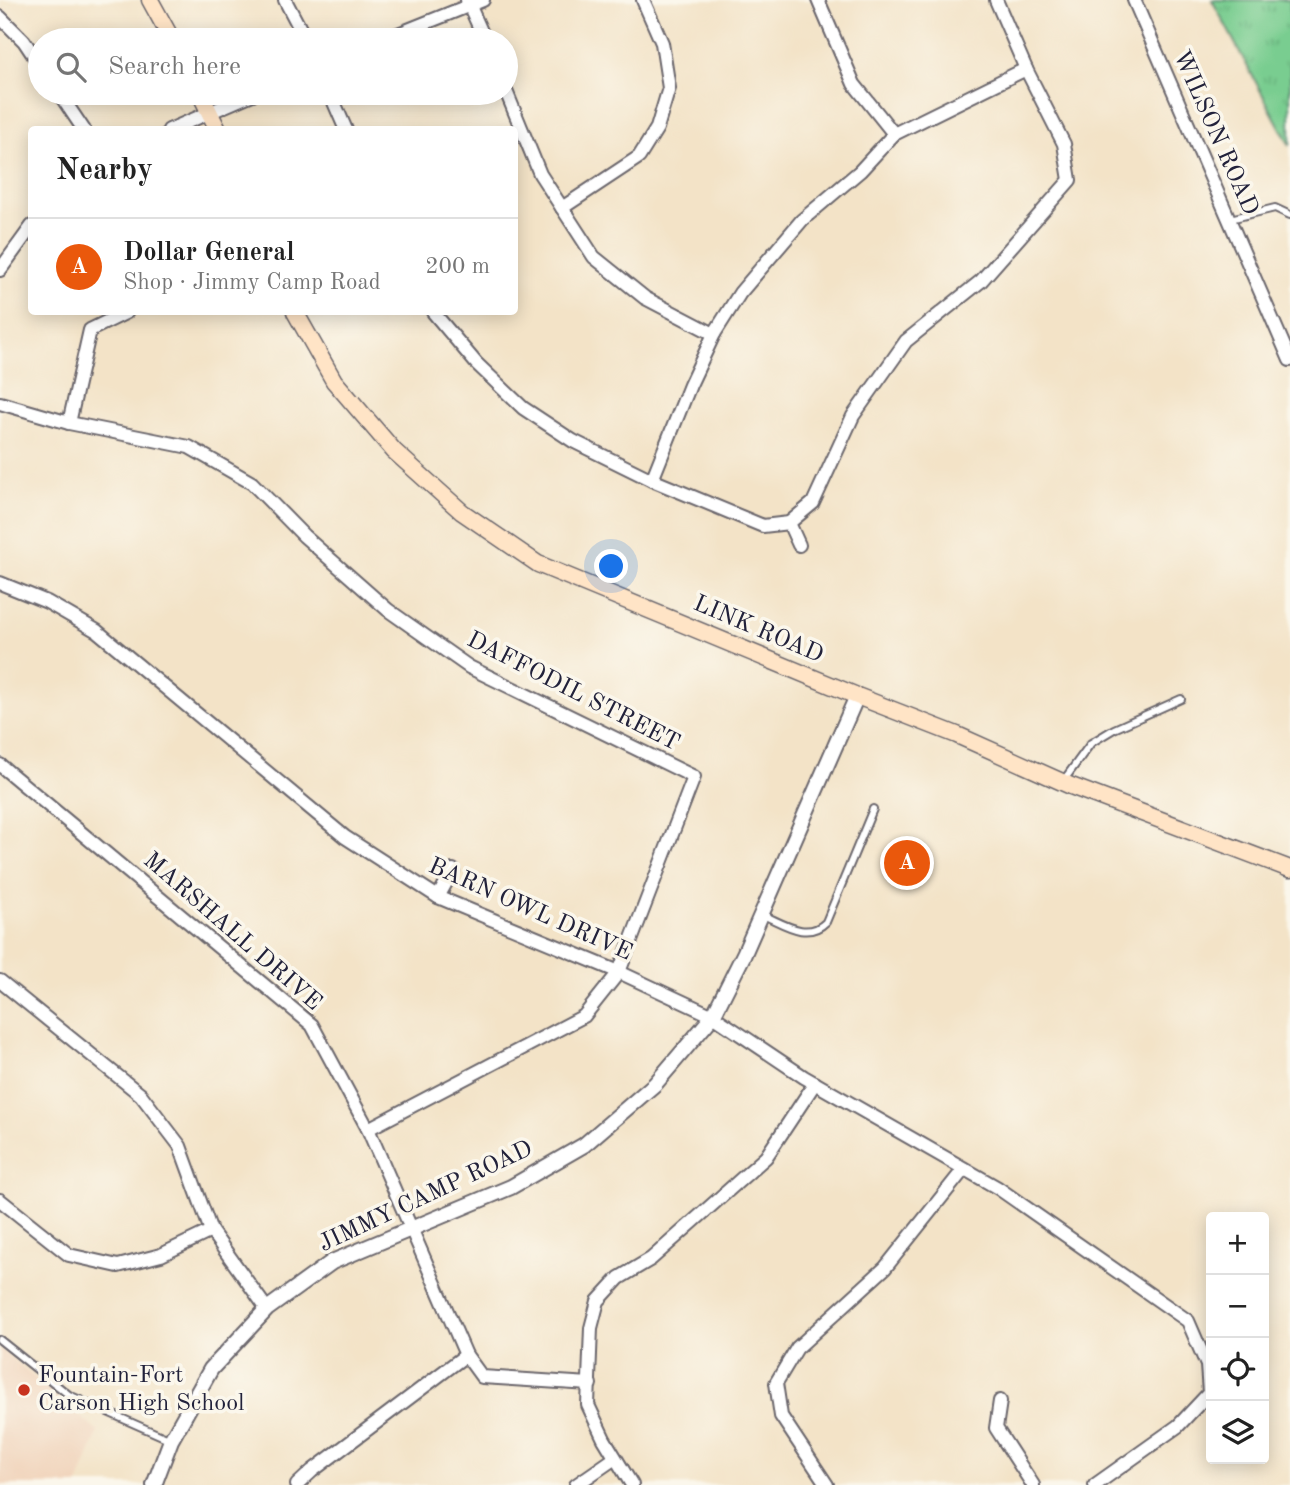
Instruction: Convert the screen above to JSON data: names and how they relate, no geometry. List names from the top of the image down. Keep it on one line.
{"streets":{"main road":["LINK ROAD"],"street":["WILSON ROAD","DAFFODIL STREET","BARN OWL DRIVE","MARSHALL DRIVE","JIMMY CAMP ROAD"]},"crossings":[["LINK ROAD","JIMMY CAMP ROAD"],["DAFFODIL STREET","BARN OWL DRIVE"],["DAFFODIL STREET","MARSHALL DRIVE"],["BARN OWL DRIVE","JIMMY CAMP ROAD"],["MARSHALL DRIVE","JIMMY CAMP ROAD"]],"places":["Fountain-Fort Carson High School"],"page":{"search":"Search here","heading":"Nearby","list":[{"mark":"A","name":"Dollar General","note":"Shop · Jimmy Camp Road","value":"200 m"}],"pins":"A","map_buttons":["+","−"]}}
